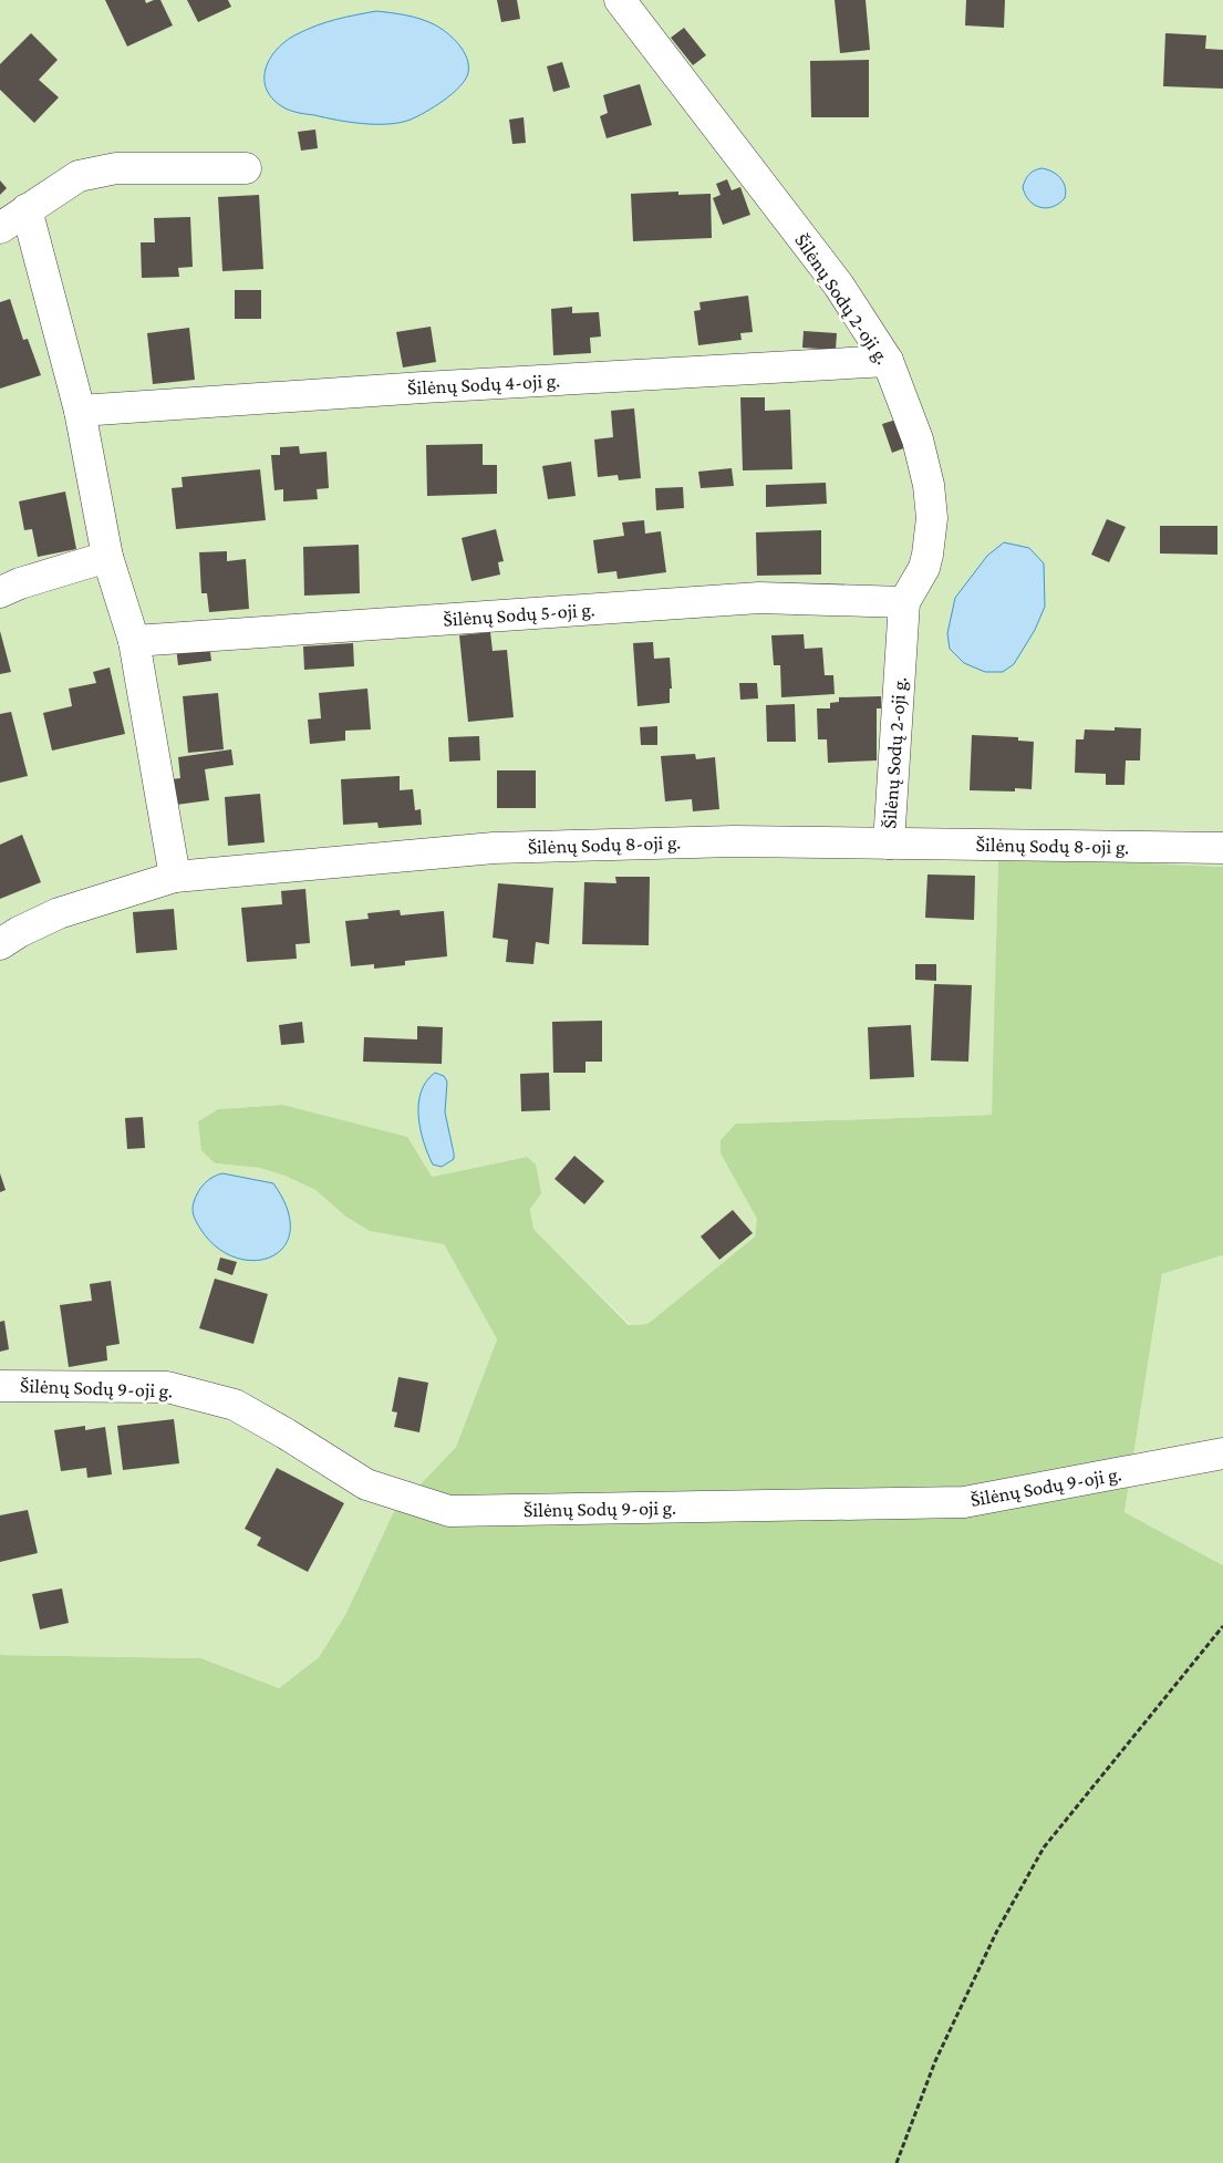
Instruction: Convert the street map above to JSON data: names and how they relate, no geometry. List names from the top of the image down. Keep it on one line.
{"streets":{"street":["Šilėnų Sodų 2-oji g.","Šilėnų Sodų 4-oji g.","Šilėnų Sodų 5-oji g.","Šilėnų Sodų 8-oji g.","Šilėnų Sodų 9-oji g."]},"crossings":[["Šilėnų Sodų 2-oji g.","Šilėnų Sodų 4-oji g."],["Šilėnų Sodų 2-oji g.","Šilėnų Sodų 5-oji g."],["Šilėnų Sodų 2-oji g.","Šilėnų Sodų 8-oji g."]]}
